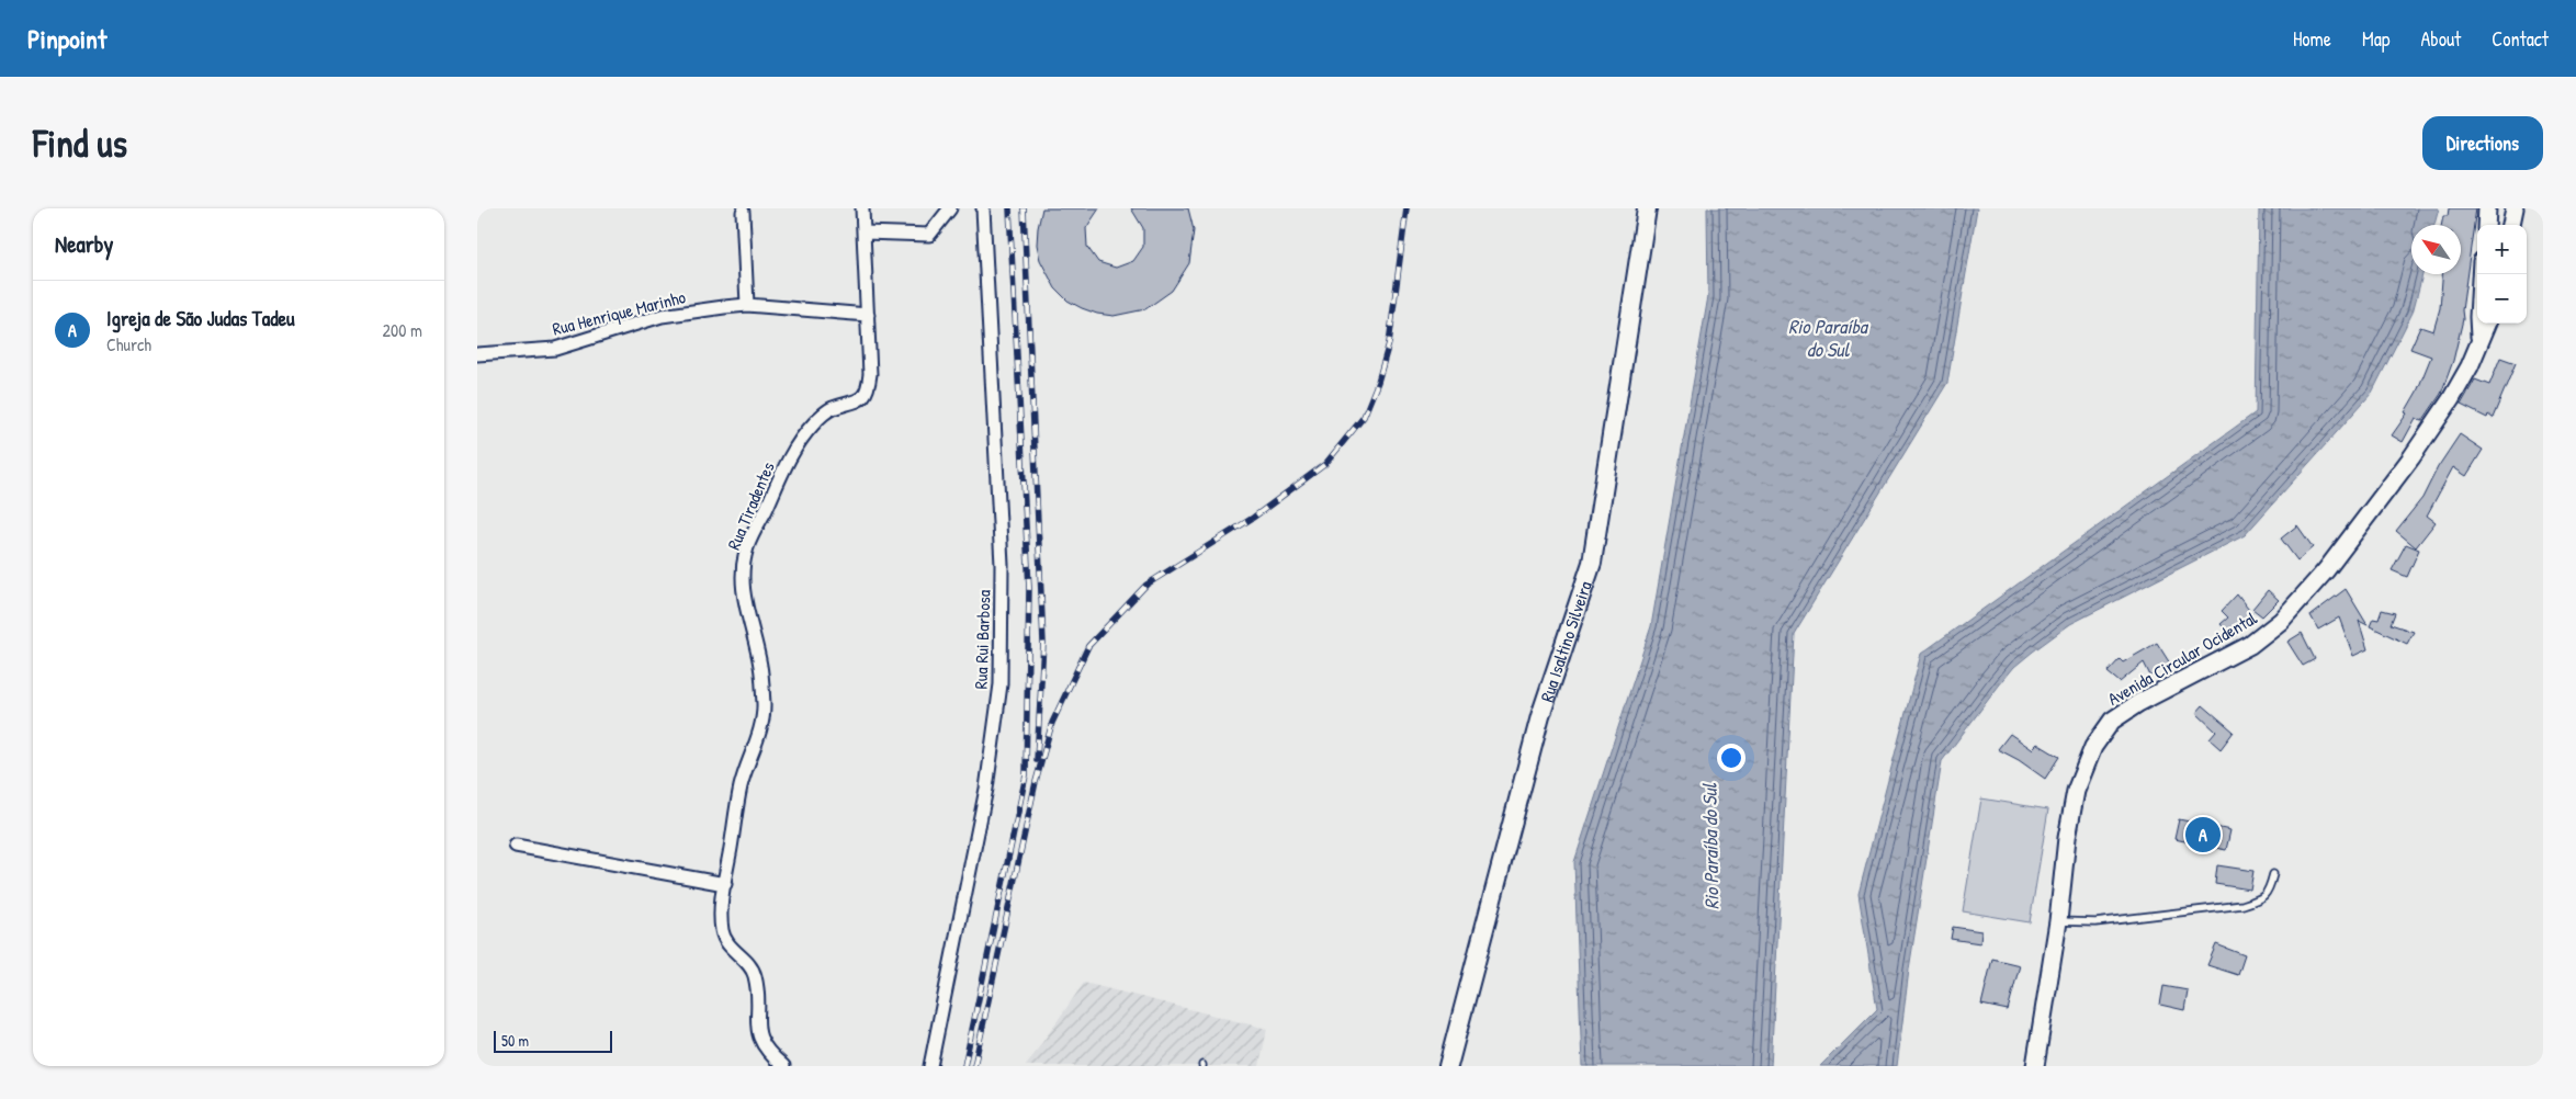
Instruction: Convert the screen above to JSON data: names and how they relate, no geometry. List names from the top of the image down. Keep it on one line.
{"streets":{"main road":["Rua Isaltino Silveira"],"street":["Rua Henrique Marinho","Rua Tiradentes","Rua Rui Barbosa","Avenida Circular Ocidental"]},"crossings":[["Rua Henrique Marinho","Rua Tiradentes"]],"water":["Rio Paraíba do Sul"],"scale_bar":"50 m","north":"top left","page":{"header":"Pinpoint","nav":["Home","Map","About","Contact"],"buttons":"Directions","title":"Find us","heading":"Nearby","map_buttons":["+","−"],"list":[{"mark":"A","name":"Igreja de São Judas Tadeu","note":"Church","value":"200 m"}],"pins":"A","scale":"50 m"}}
